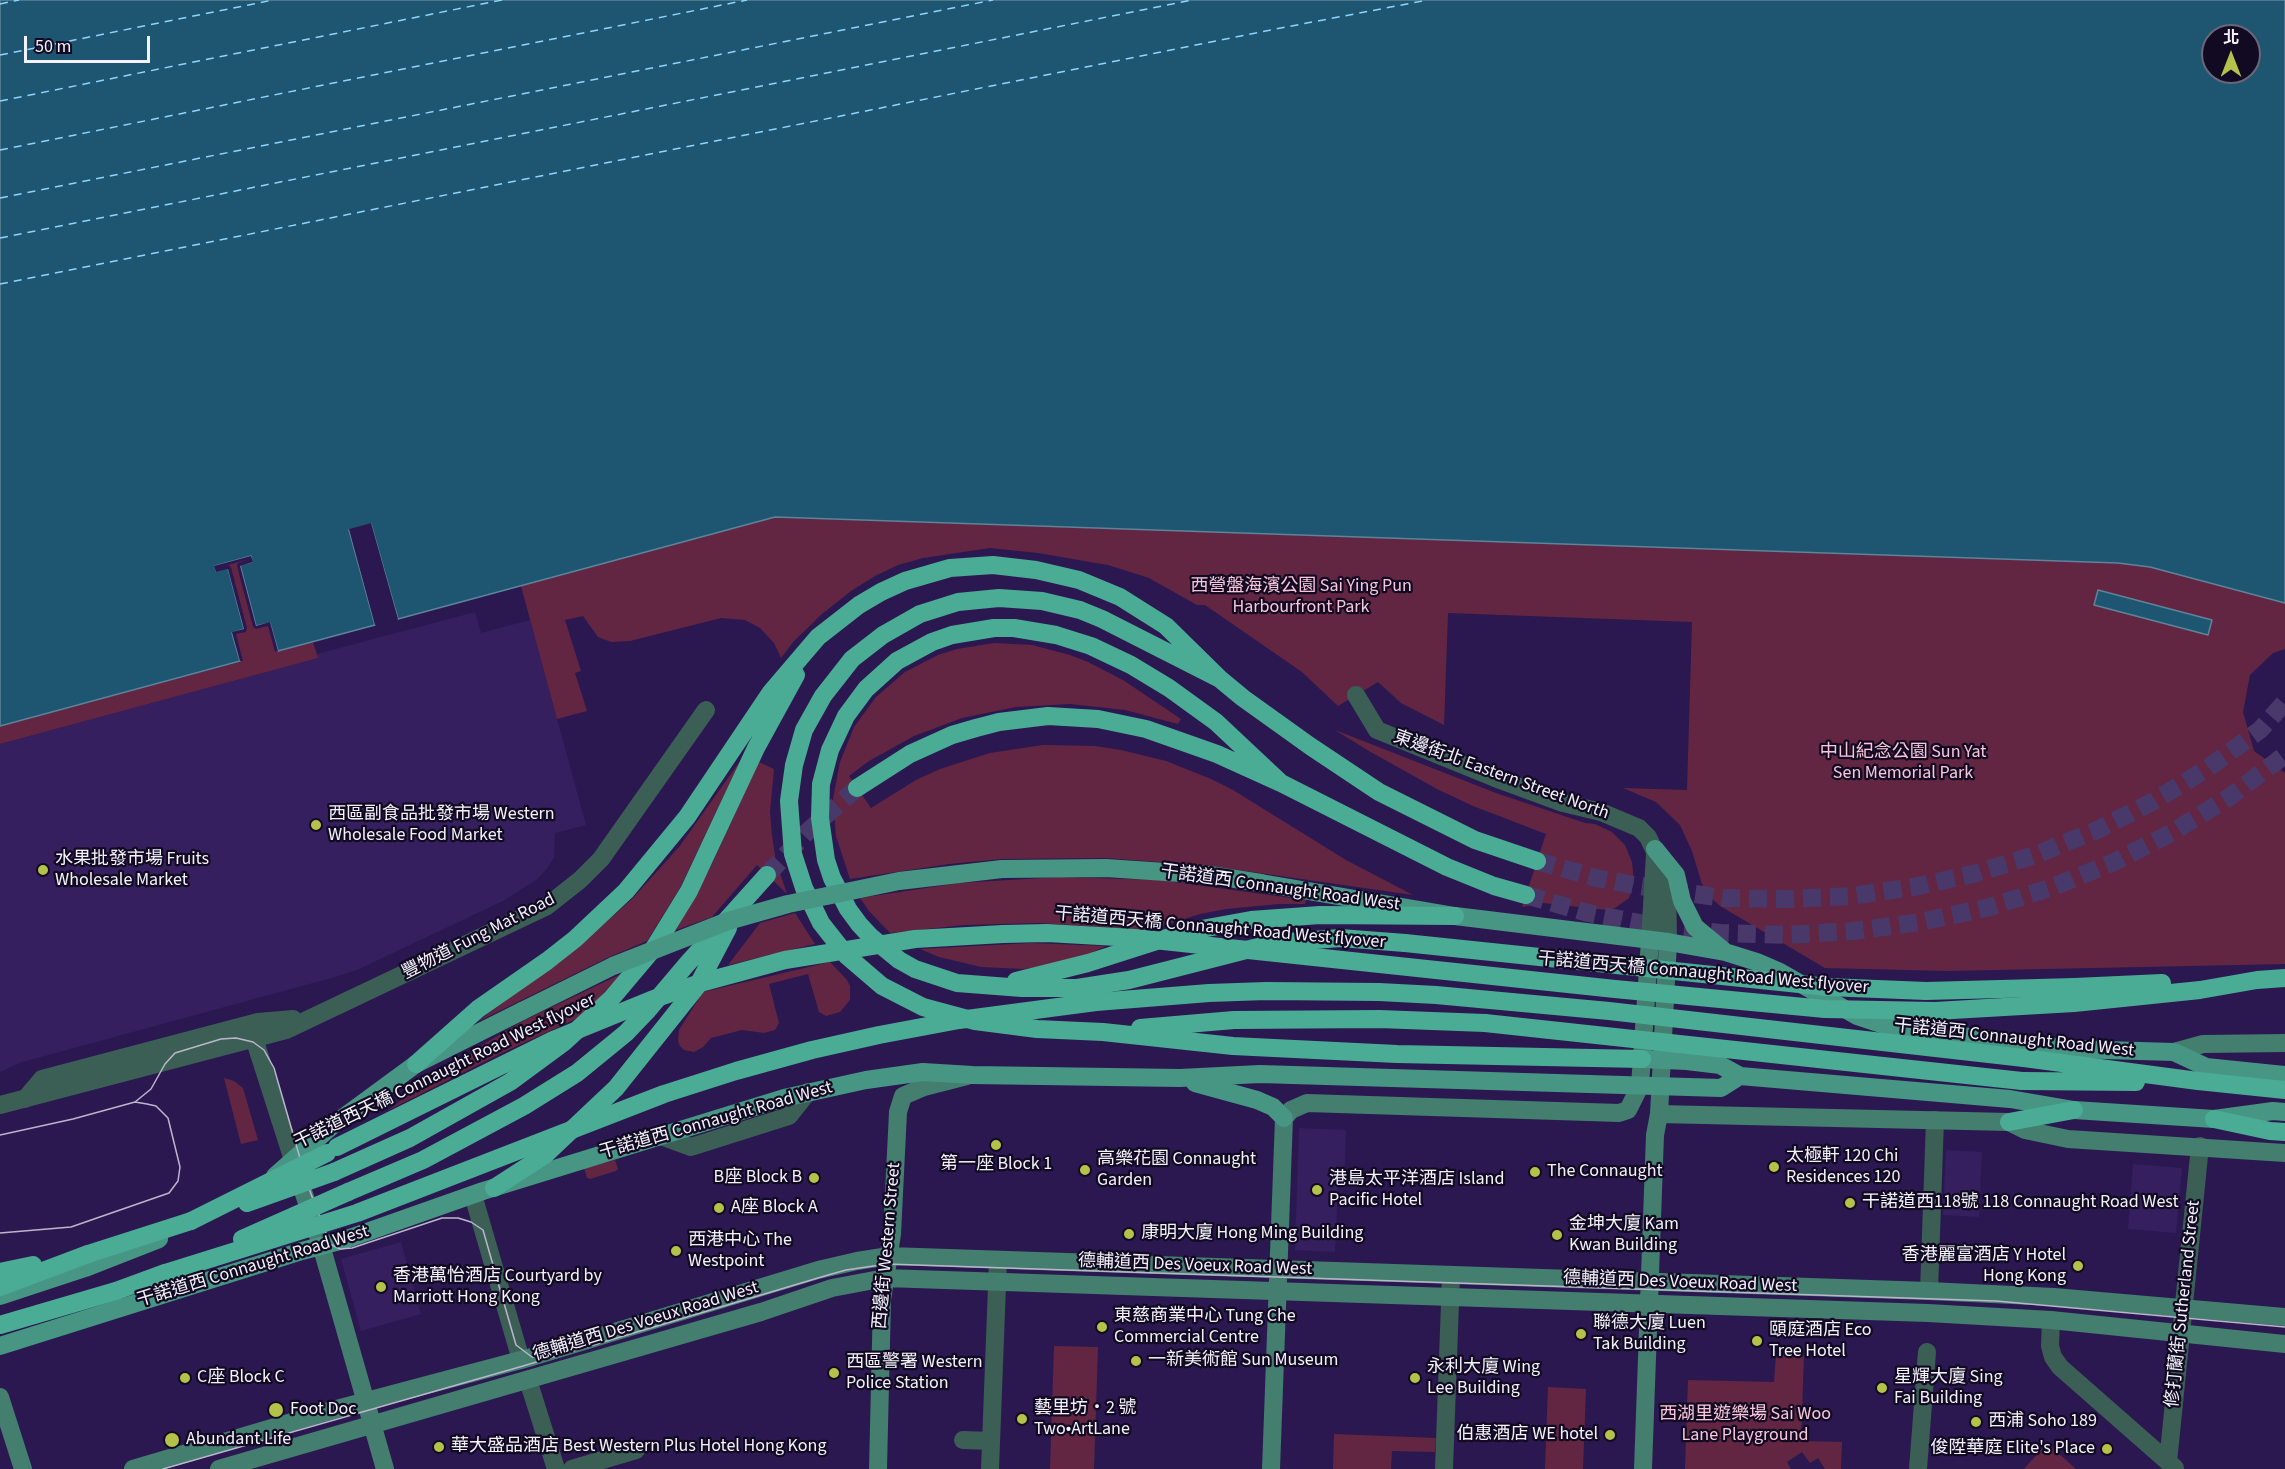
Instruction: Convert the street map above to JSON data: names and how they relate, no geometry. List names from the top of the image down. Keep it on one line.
{"streets":{"highway":["干諾道西天橋 Connaught Road West flyover"],"main road":["東邊街北 Eastern Street North","干諾道西 Connaught Road West","西邊街 Western Street","德輔道西 Des Voeux Road West"],"street":["豐物道 Fung Mat Road","修打蘭街 Sutherland Street"]},"crossings":[["東邊街北 Eastern Street North","干諾道西 Connaught Road West"],["東邊街北 Eastern Street North","德輔道西 Des Voeux Road West"],["干諾道西 Connaught Road West","干諾道西天橋 Connaught Road West flyover"],["干諾道西 Connaught Road West","西邊街 Western Street"],["西邊街 Western Street","德輔道西 Des Voeux Road West"],["德輔道西 Des Voeux Road West","修打蘭街 Sutherland Street"]],"parks":["西營盤海濱公園 Sai Ying Pun Harbourfront Park","中山紀念公園 Sun Yat Sen Memorial Park","西湖里遊樂場 Sai Woo Lane Playground"],"places":["西區副食品批發市場 Western Wholesale Food Market","水果批發市場 Fruits Wholesale Market","第一座 Block 1","太極軒 120 Chi Residences 120","高樂花園 Connaught Garden","The Connaught","B座 Block B","港島太平洋酒店 Island Pacific Hotel","干諾道西118號 118 Connaught Road West","A座 Block A","康明大廈 Hong Ming Building","金坤大廈 Kam Kwan Building","西港中心 The Westpoint","香港麗富酒店 Y Hotel Hong Kong","香港萬怡酒店 Courtyard by Marriott Hong Kong","東慈商業中心 Tung Che Commercial Centre","聯德大廈 Luen Tak Building","頤庭酒店 Eco Tree Hotel","一新美術館 Sun Museum","西區警署 Western Police Station","C座 Block C","永利大廈 Wing Lee Building","星輝大廈 Sing Fai Building","Foot Doc","藝里坊‧2 號 Two•ArtLane","西浦 Soho 189","伯惠酒店 WE hotel","Abundant Life","華大盛品酒店 Best Western Plus Hotel Hong Kong","俊陞華庭 Elite's Place"],"scale_bar":"50 m","north":"top"}
